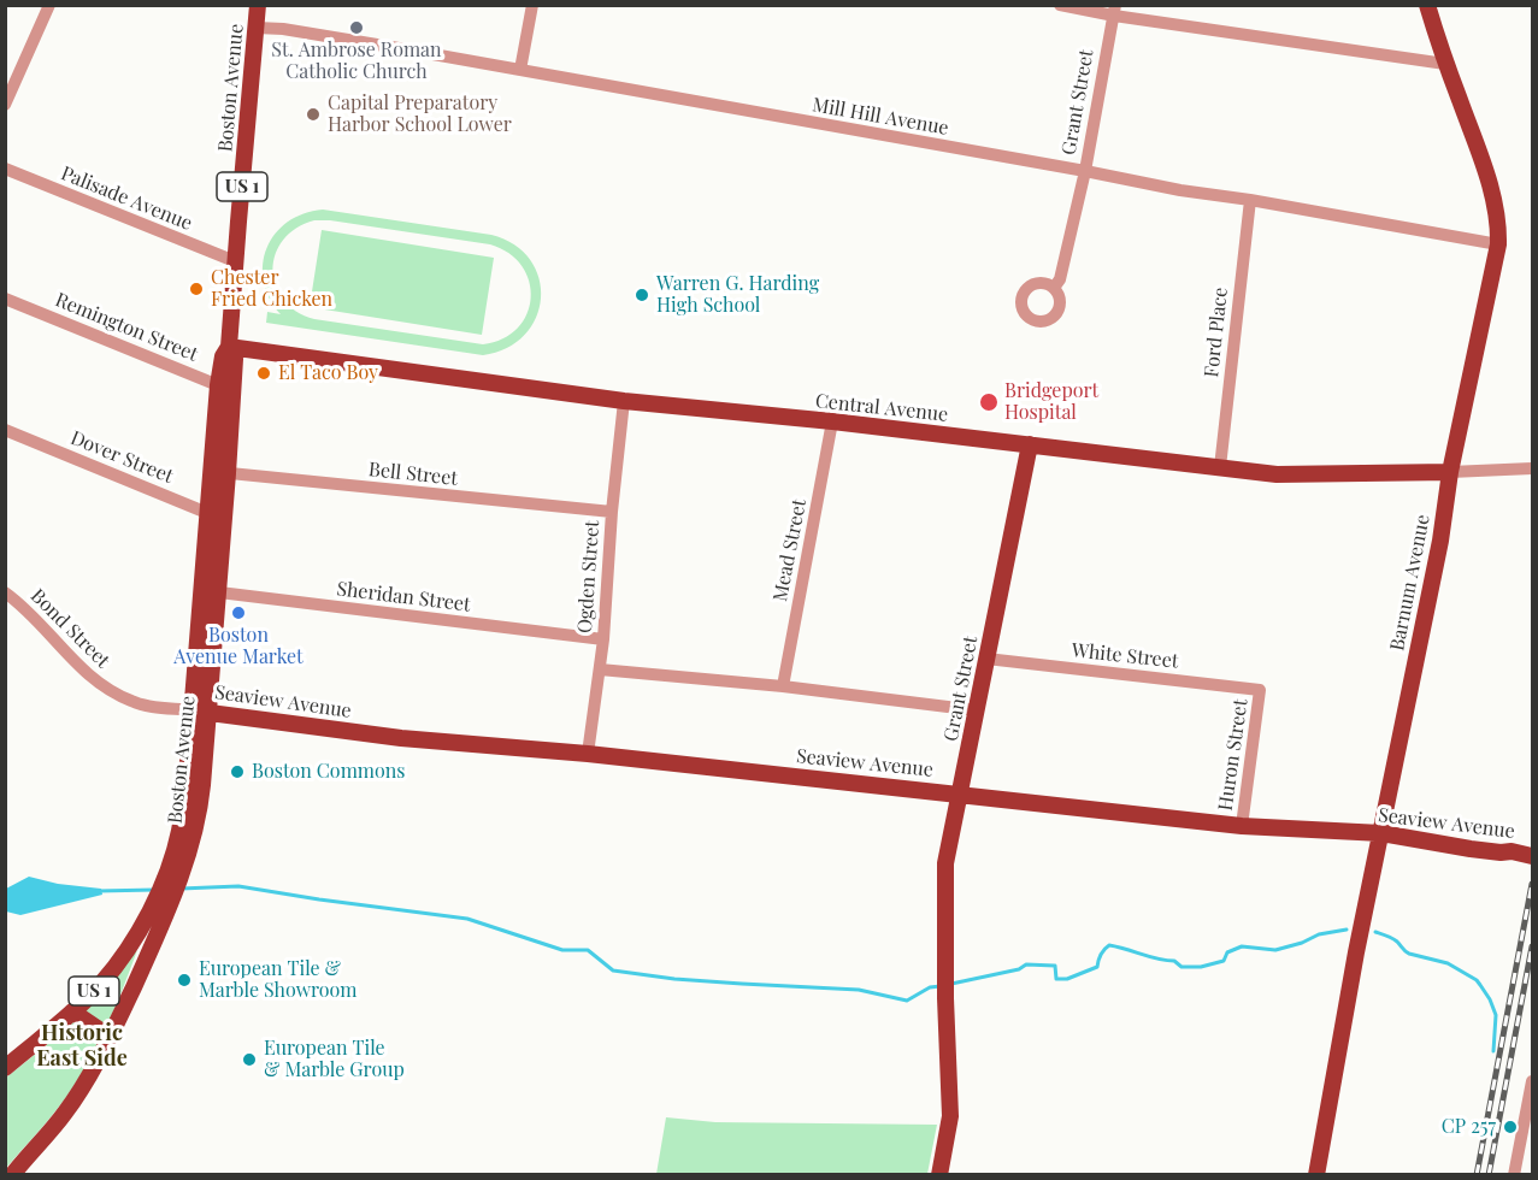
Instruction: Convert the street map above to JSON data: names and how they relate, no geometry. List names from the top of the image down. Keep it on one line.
{"streets":{"main road":["Boston Avenue","Grant Street","US 1","Central Avenue","Barnum Avenue","Seaview Avenue"],"street":["Mill Hill Avenue","Palisade Avenue","Remington Street","Ford Place","Dover Street","Bell Street","Mead Street","Ogden Street","Sheridan Street","Bond Street","White Street","Huron Street"]},"crossings":[["Boston Avenue","Mill Hill Avenue"],["Boston Avenue","Palisade Avenue"],["Boston Avenue","Remington Street"],["Boston Avenue","Central Avenue"],["Boston Avenue","Dover Street"],["Boston Avenue","Bell Street"],["Boston Avenue","Sheridan Street"],["Boston Avenue","Bond Street"],["Boston Avenue","Seaview Avenue"],["Grant Street","Mill Hill Avenue"],["Grant Street","Central Avenue"],["Grant Street","White Street"],["Grant Street","Seaview Avenue"],["Mill Hill Avenue","Ford Place"],["Mill Hill Avenue","Barnum Avenue"],["Ford Place","Central Avenue"],["Central Avenue","Mead Street"],["Central Avenue","Ogden Street"],["Central Avenue","Barnum Avenue"],["Bell Street","Ogden Street"],["Ogden Street","Sheridan Street"],["Ogden Street","Seaview Avenue"],["Barnum Avenue","Seaview Avenue"],["Bond Street","Seaview Avenue"],["White Street","Huron Street"],["Seaview Avenue","Huron Street"]],"districts":["Historic East Side"],"places":["St. Ambrose Roman Catholic Church","Capital Preparatory Harbor School Lower","Chester Fried Chicken","Warren G. Harding High School","El Taco Boy","Bridgeport Hospital","Boston Avenue Market","Boston Commons","European Tile & Marble Showroom","European Tile & Marble Group","CP 257"]}
